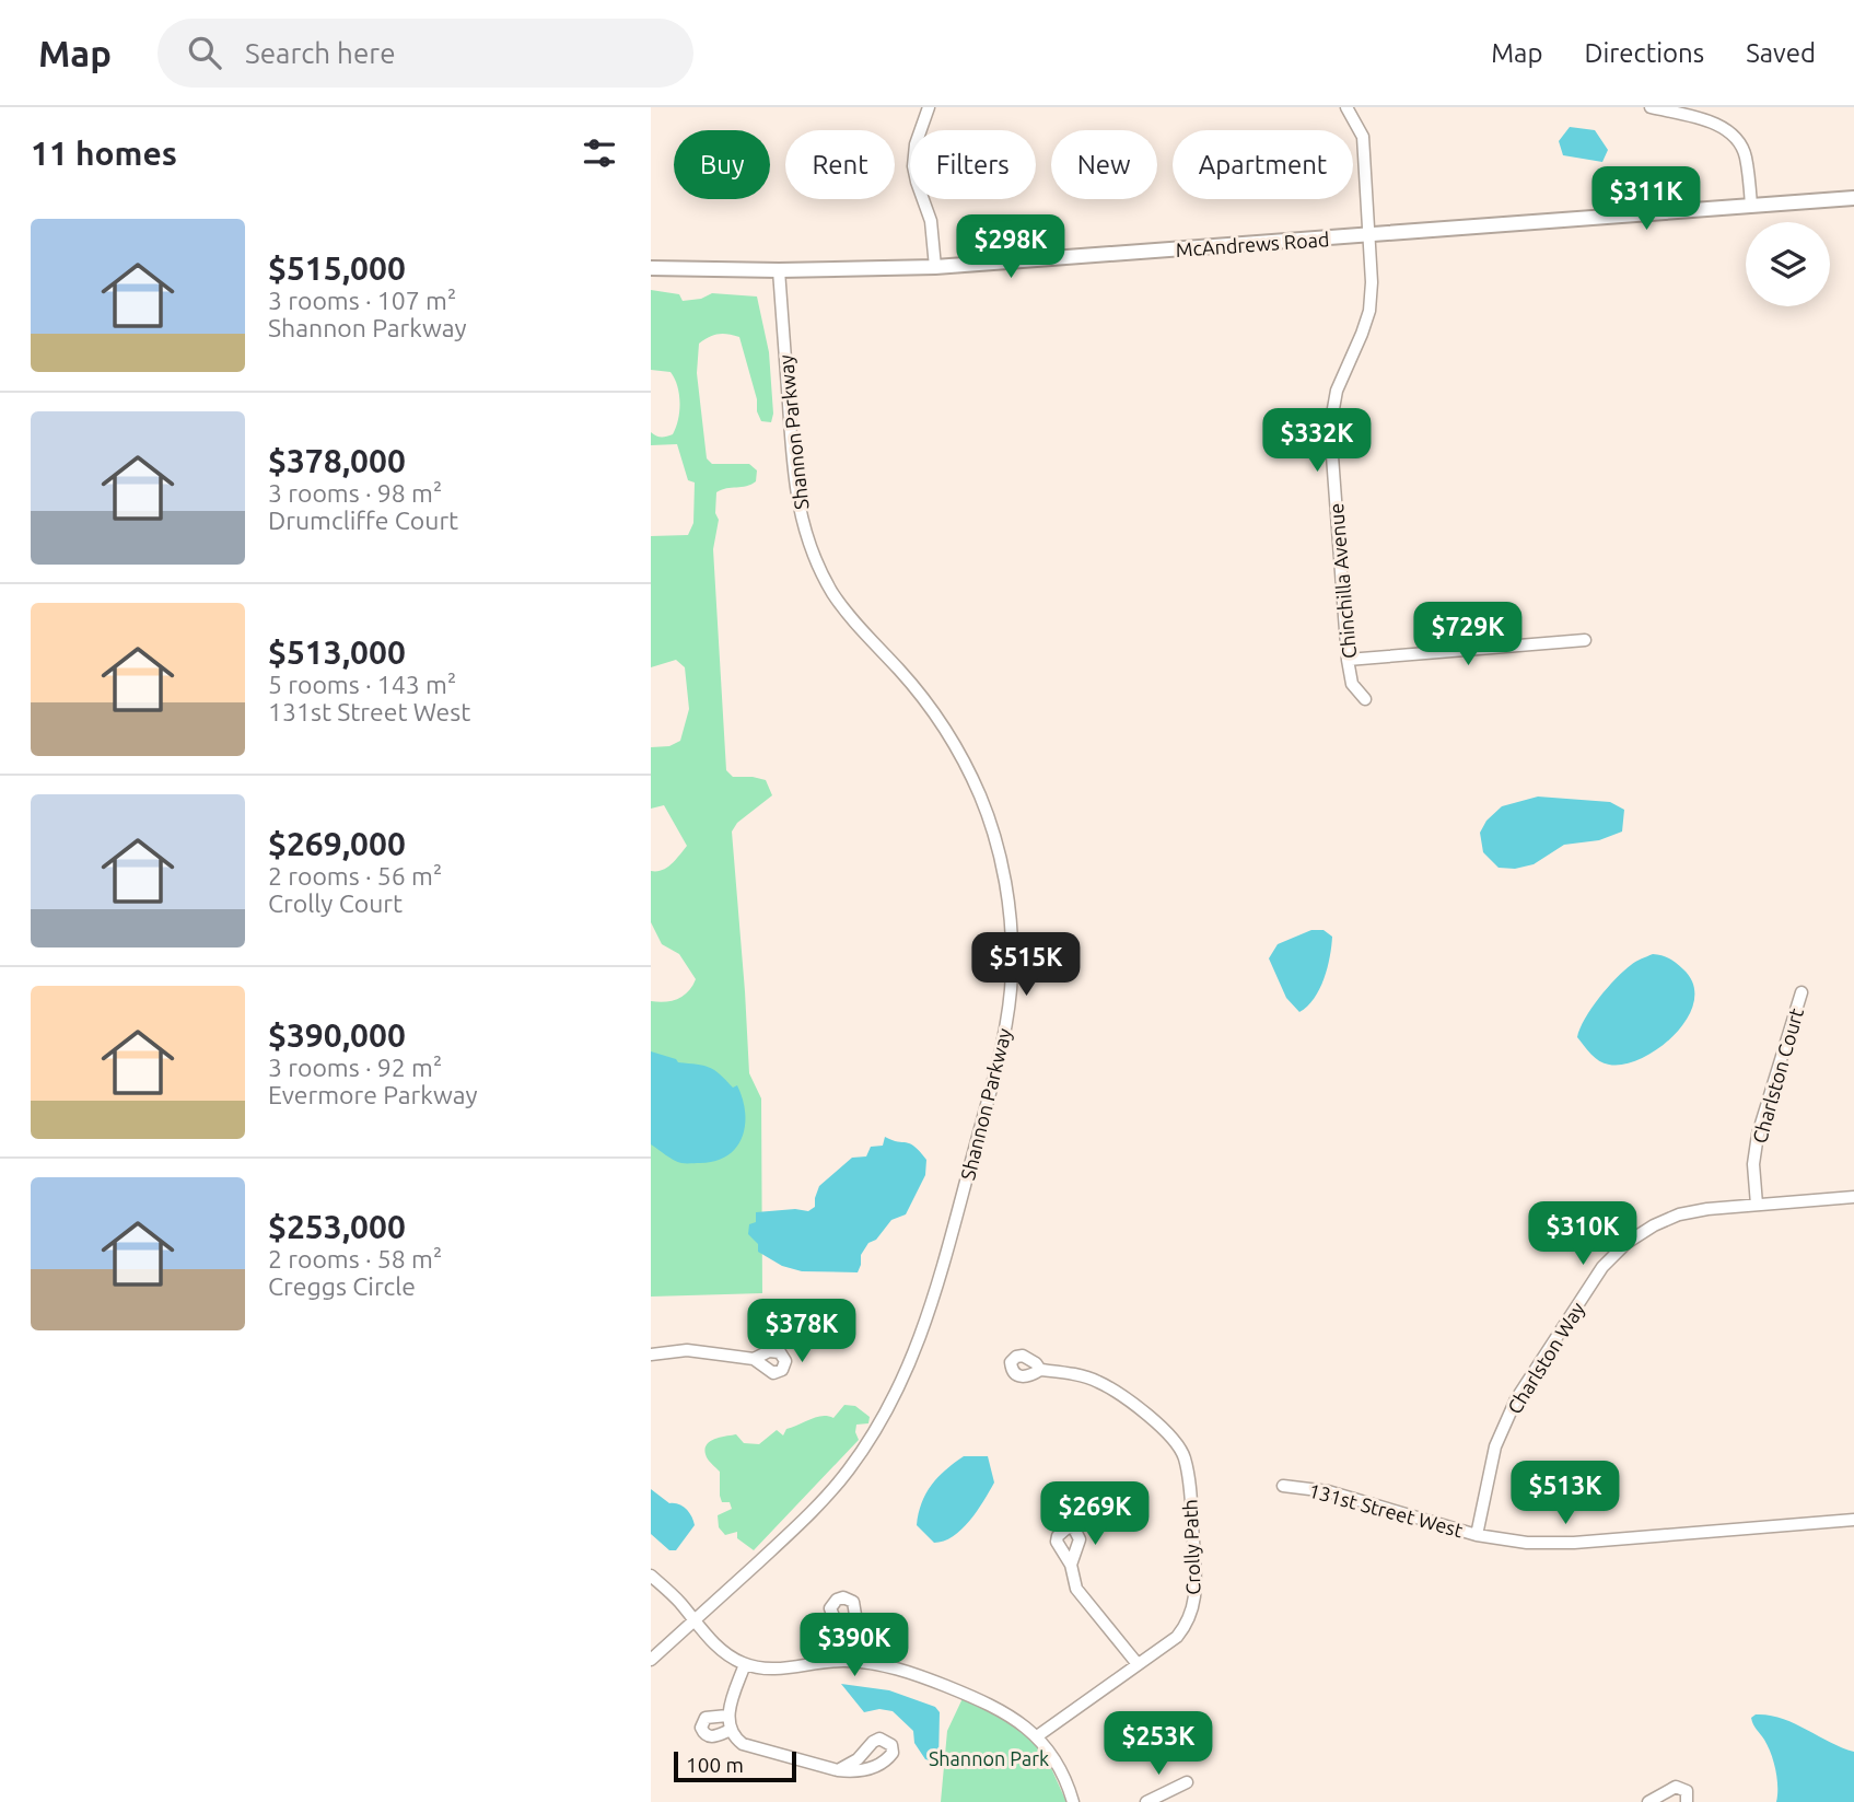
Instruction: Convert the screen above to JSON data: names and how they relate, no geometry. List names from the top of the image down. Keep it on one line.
{"streets":{"main road":["McAndrews Road"],"street":["Shannon Parkway","Chinchilla Avenue","Charlston Court","Charlston Way","131st Street West","Crolly Path"]},"crossings":[["McAndrews Road","Shannon Parkway"],["McAndrews Road","Chinchilla Avenue"],["Charlston Court","Charlston Way"],["Charlston Way","131st Street West"]],"parks":["Shannon Park"],"scale_bar":"100 m","page":{"header":"Map","search":"Search here","nav":["Map","Directions","Saved"],"heading":"11 homes","chip":["Buy","Rent","Filters","New","Apartment"],"price":["$311K","$298K","$332K","$729K","$515K","$310K","$378K","$513K","$269K","$390K","$253K"],"list":[{"name":"$515,000","note":"3 rooms · 107 m² · Shannon Parkway"},{"name":"$378,000","note":"3 rooms · 98 m² · Drumcliffe Court"},{"name":"$513,000","note":"5 rooms · 143 m² · 131st Street West"},{"name":"$269,000","note":"2 rooms · 56 m² · Crolly Court"},{"name":"$390,000","note":"3 rooms · 92 m² · Evermore Parkway"},{"name":"$253,000","note":"2 rooms · 58 m² · Creggs Circle"}],"scale":"100 m"}}
